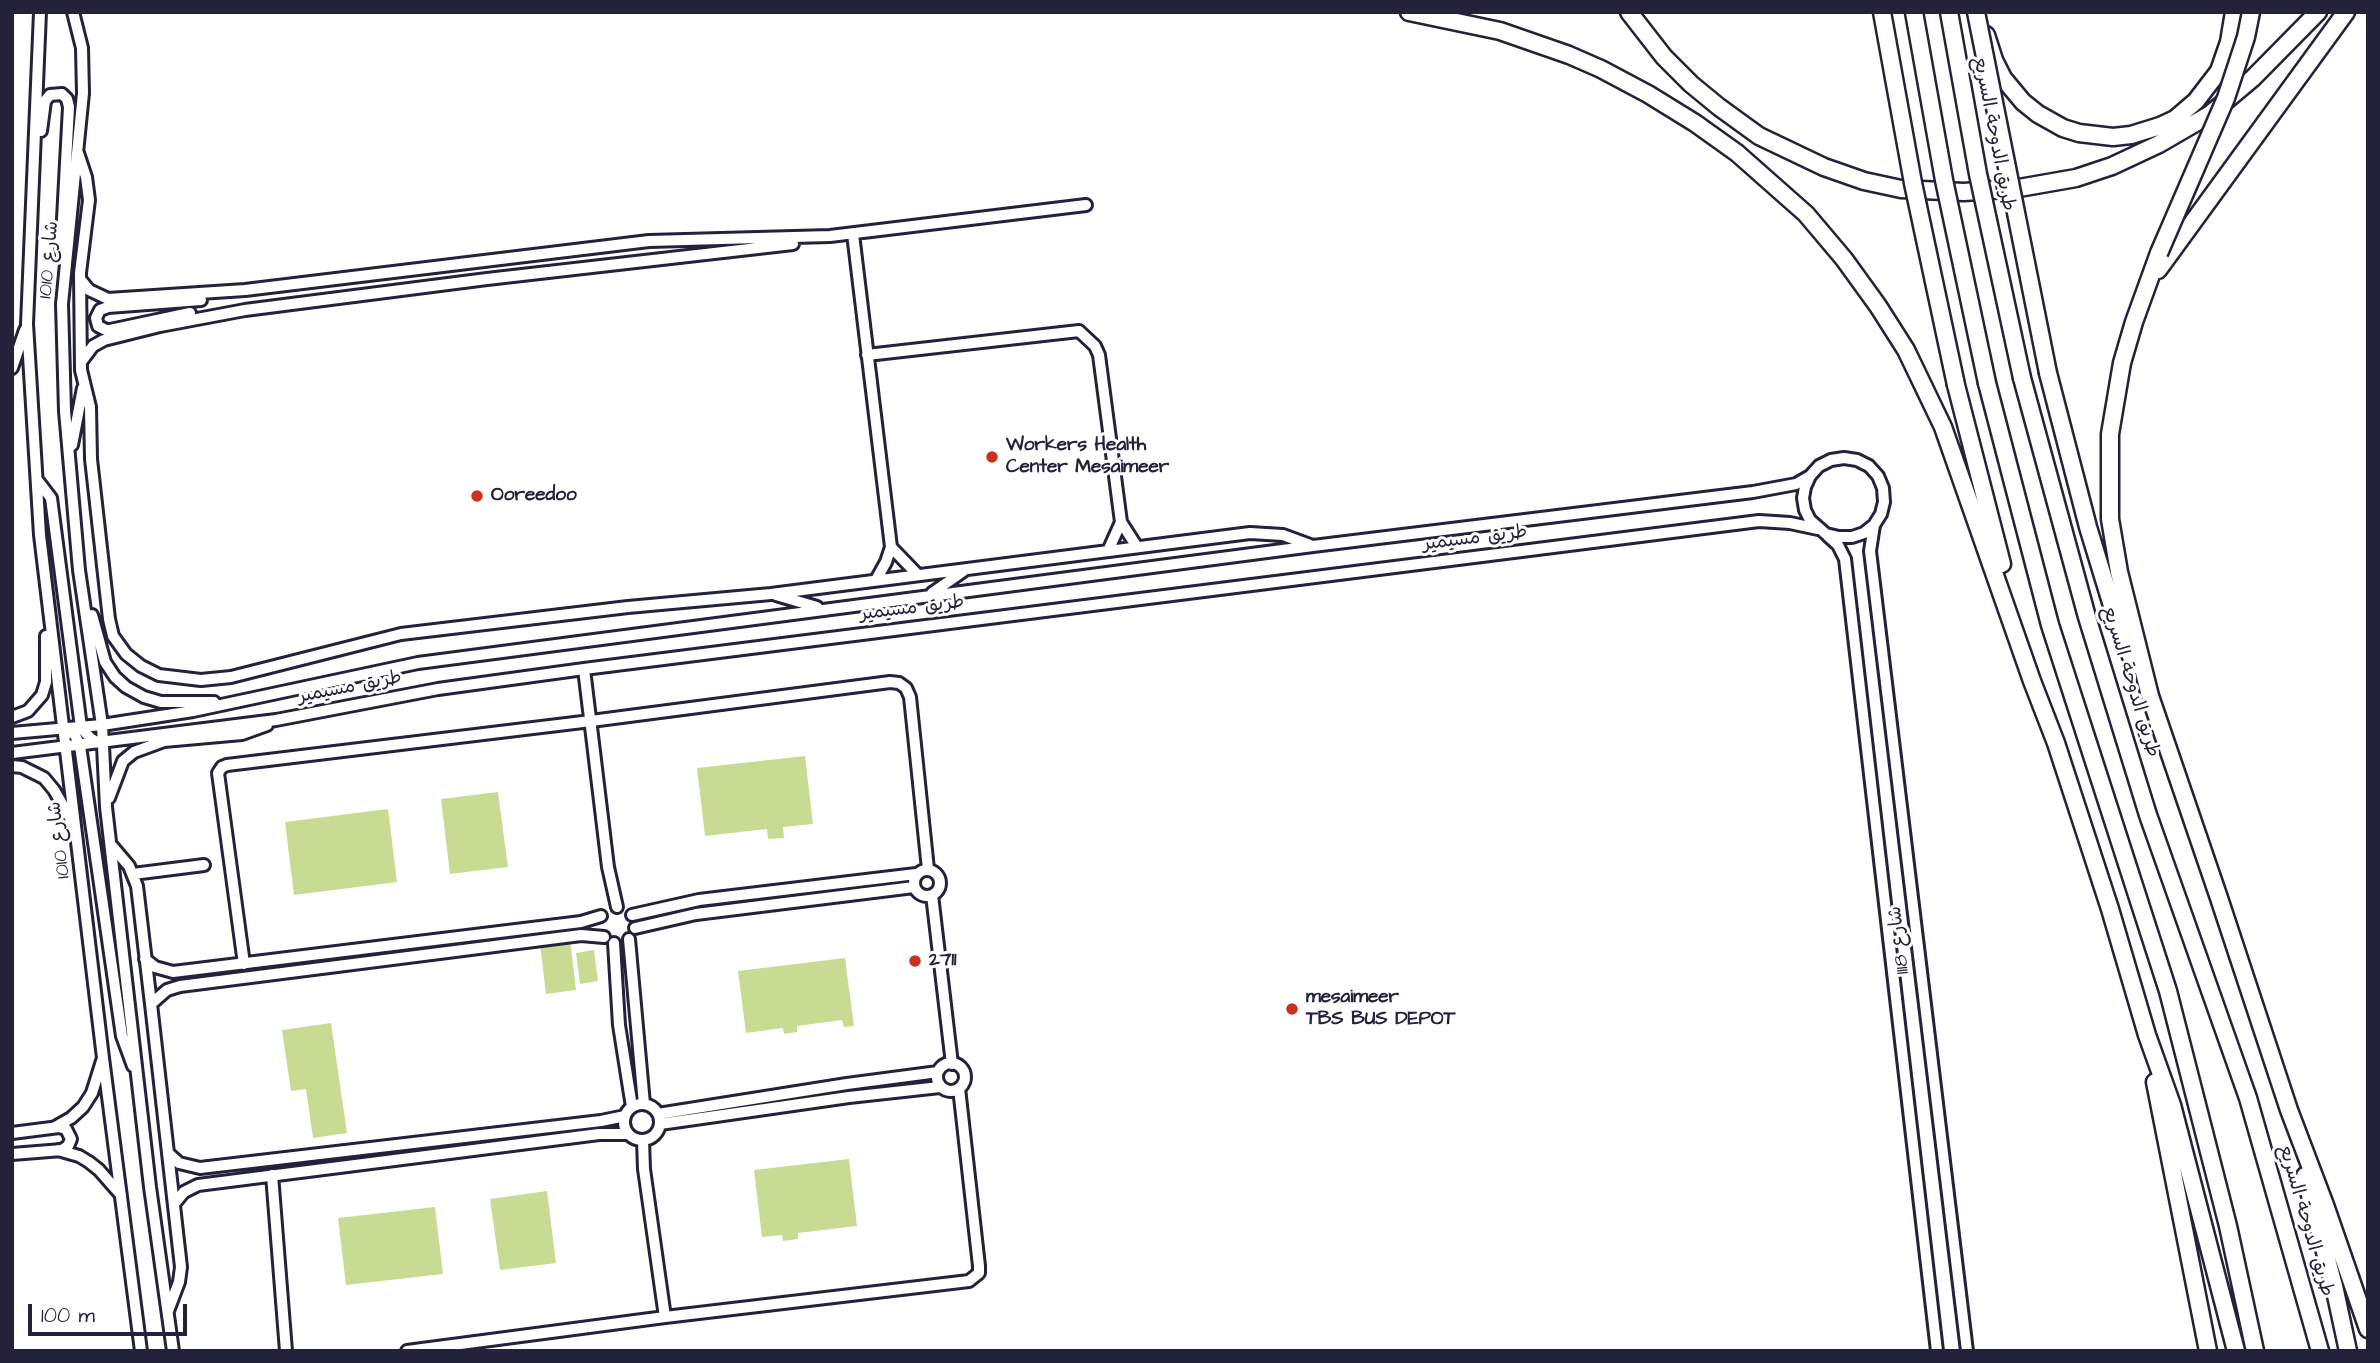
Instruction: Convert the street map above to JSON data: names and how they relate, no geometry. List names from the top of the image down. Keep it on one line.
{"streets":{"highway":["طريق الدوحة السريع"],"street":["شارع 1010","طريق مسيمير","شارع 1118"]},"crossings":[["شارع 1010","طريق مسيمير"],["طريق مسيمير","شارع 1118"]],"places":["Workers Health Center Mesaimeer","Ooreedoo","2711","mesaimeer TBS BUS DEPOT"],"scale_bar":"100 m"}
